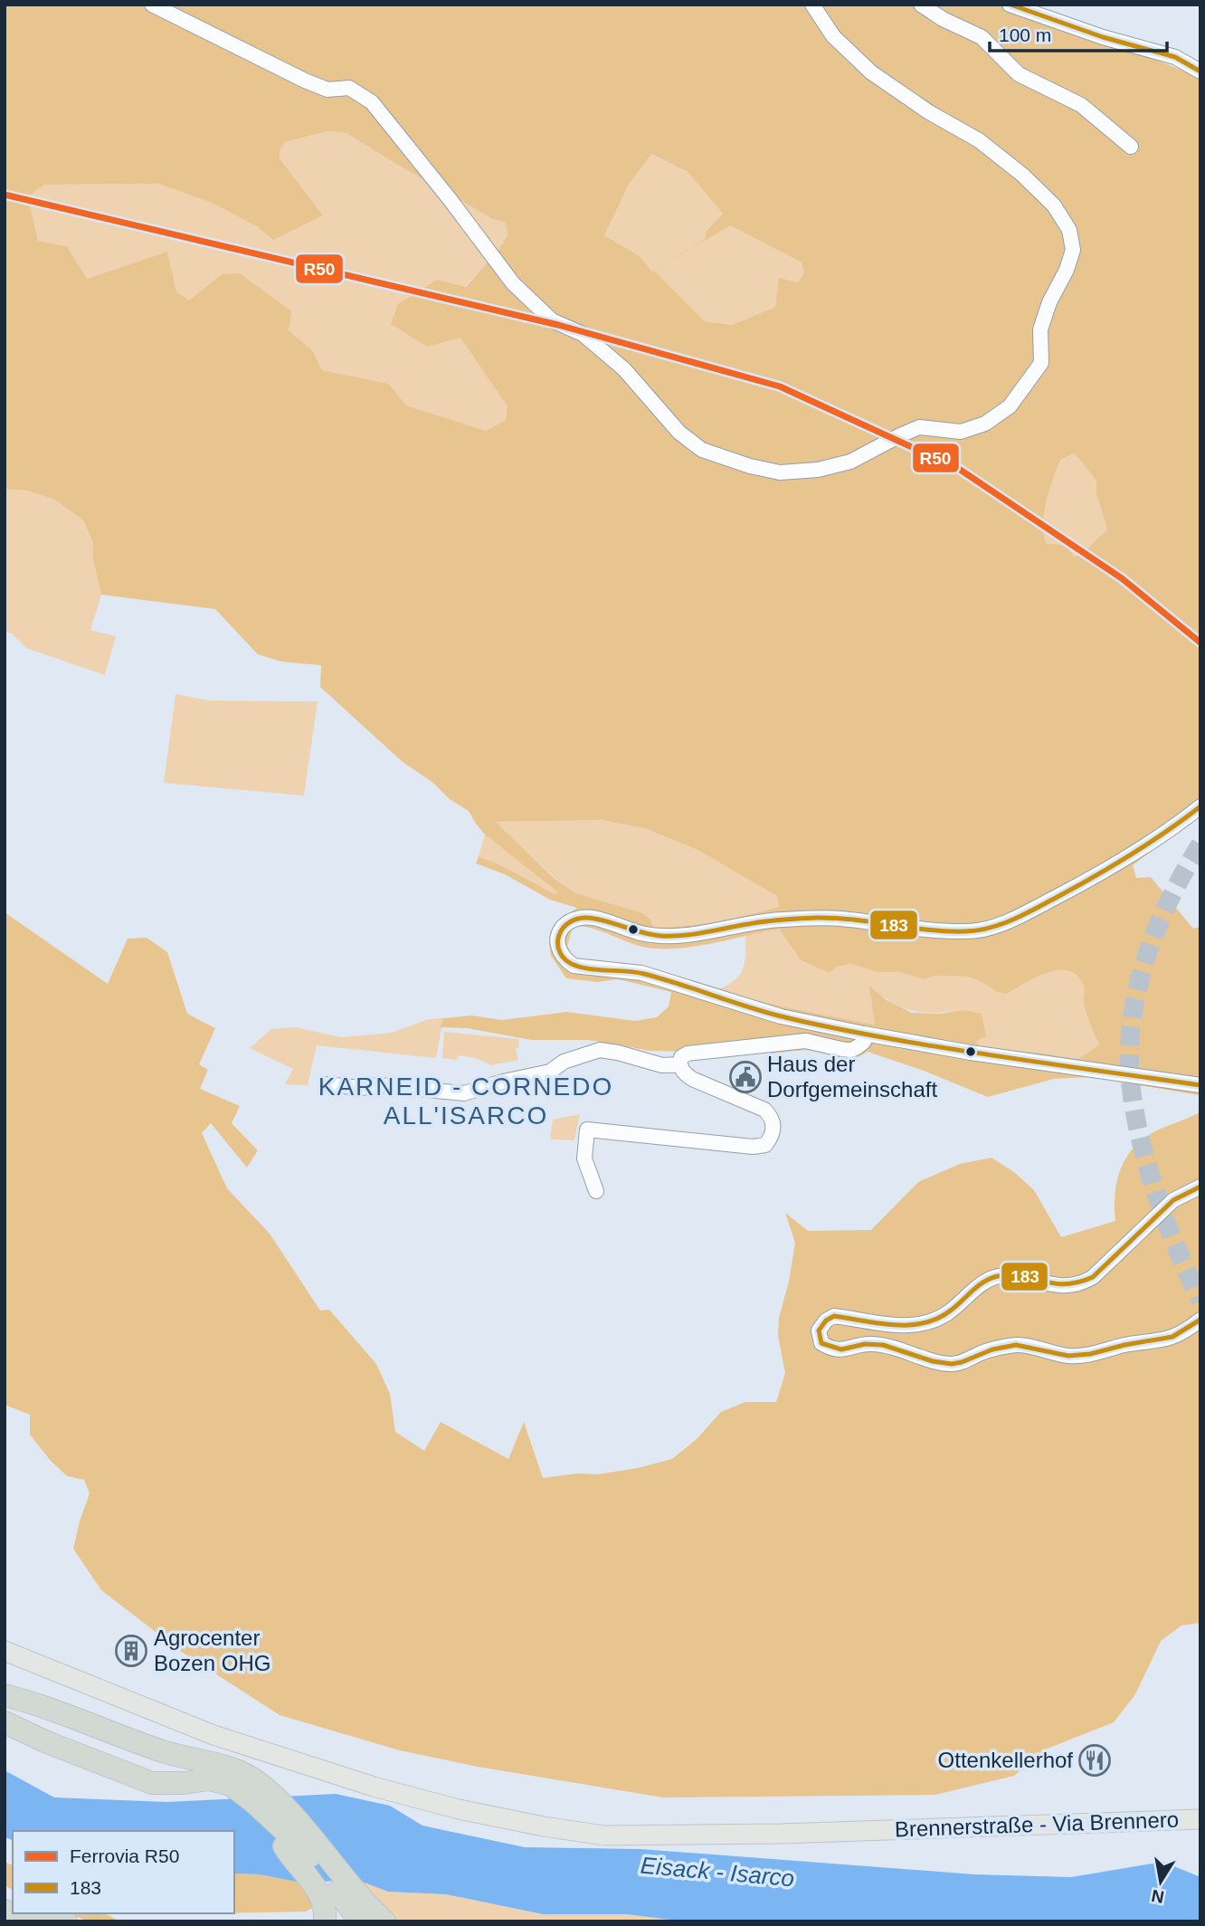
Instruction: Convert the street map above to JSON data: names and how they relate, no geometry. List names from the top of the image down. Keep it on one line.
{"streets":{"main road":["Brennerstraße - Via Brennero"]},"districts":["KARNEID - CORNEDO ALL'ISARCO"],"water":["Eisack - Isarco"],"places":{"public building":["Haus der Dorfgemeinschaft"],"building":["Agrocenter Bozen OHG"],"restaurant":["Ottenkellerhof"]},"lines":["transit line 183","rail line R50"],"legend":["Ferrovia R50","183"],"scale_bar":"100 m","north":"bottom"}
